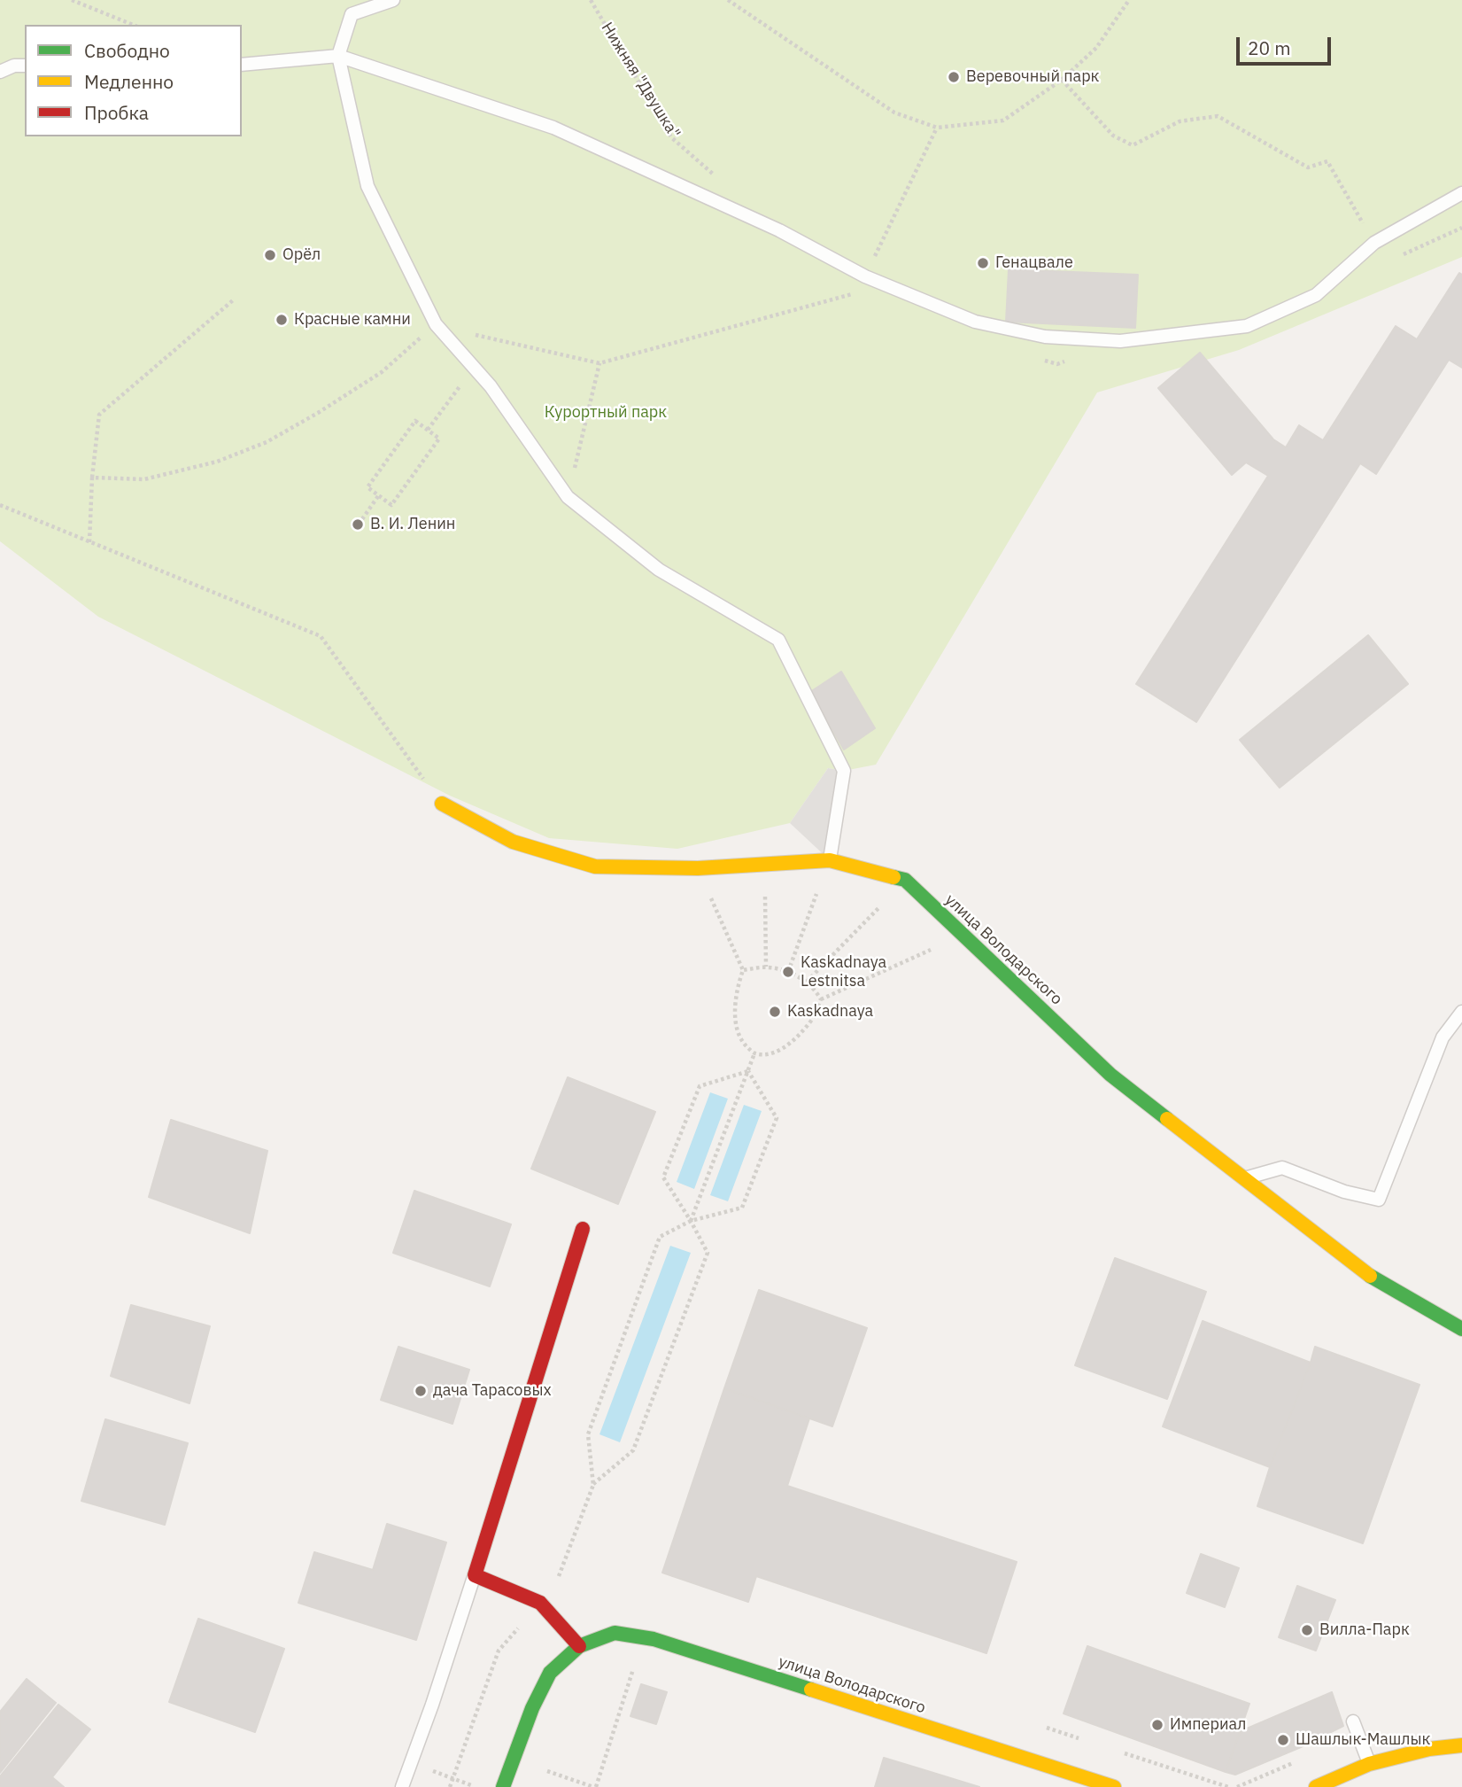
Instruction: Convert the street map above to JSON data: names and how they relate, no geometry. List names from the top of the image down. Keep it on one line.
{"streets":{"street":["улица Володарского"],"path":["Нижняя \"Двушка\""]},"parks":["Курортный парк"],"places":["Веревочный парк","Орёл","Генацвале","Красные камни","В. И. Ленин","Kaskadnaya Lestnitsa","Kaskadnaya","дача Тарасовых","Вилла-Парк","Империал","Шашлык-Машлык"],"legend":["Свободно","Медленно","Пробка"],"scale_bar":"20 m"}
